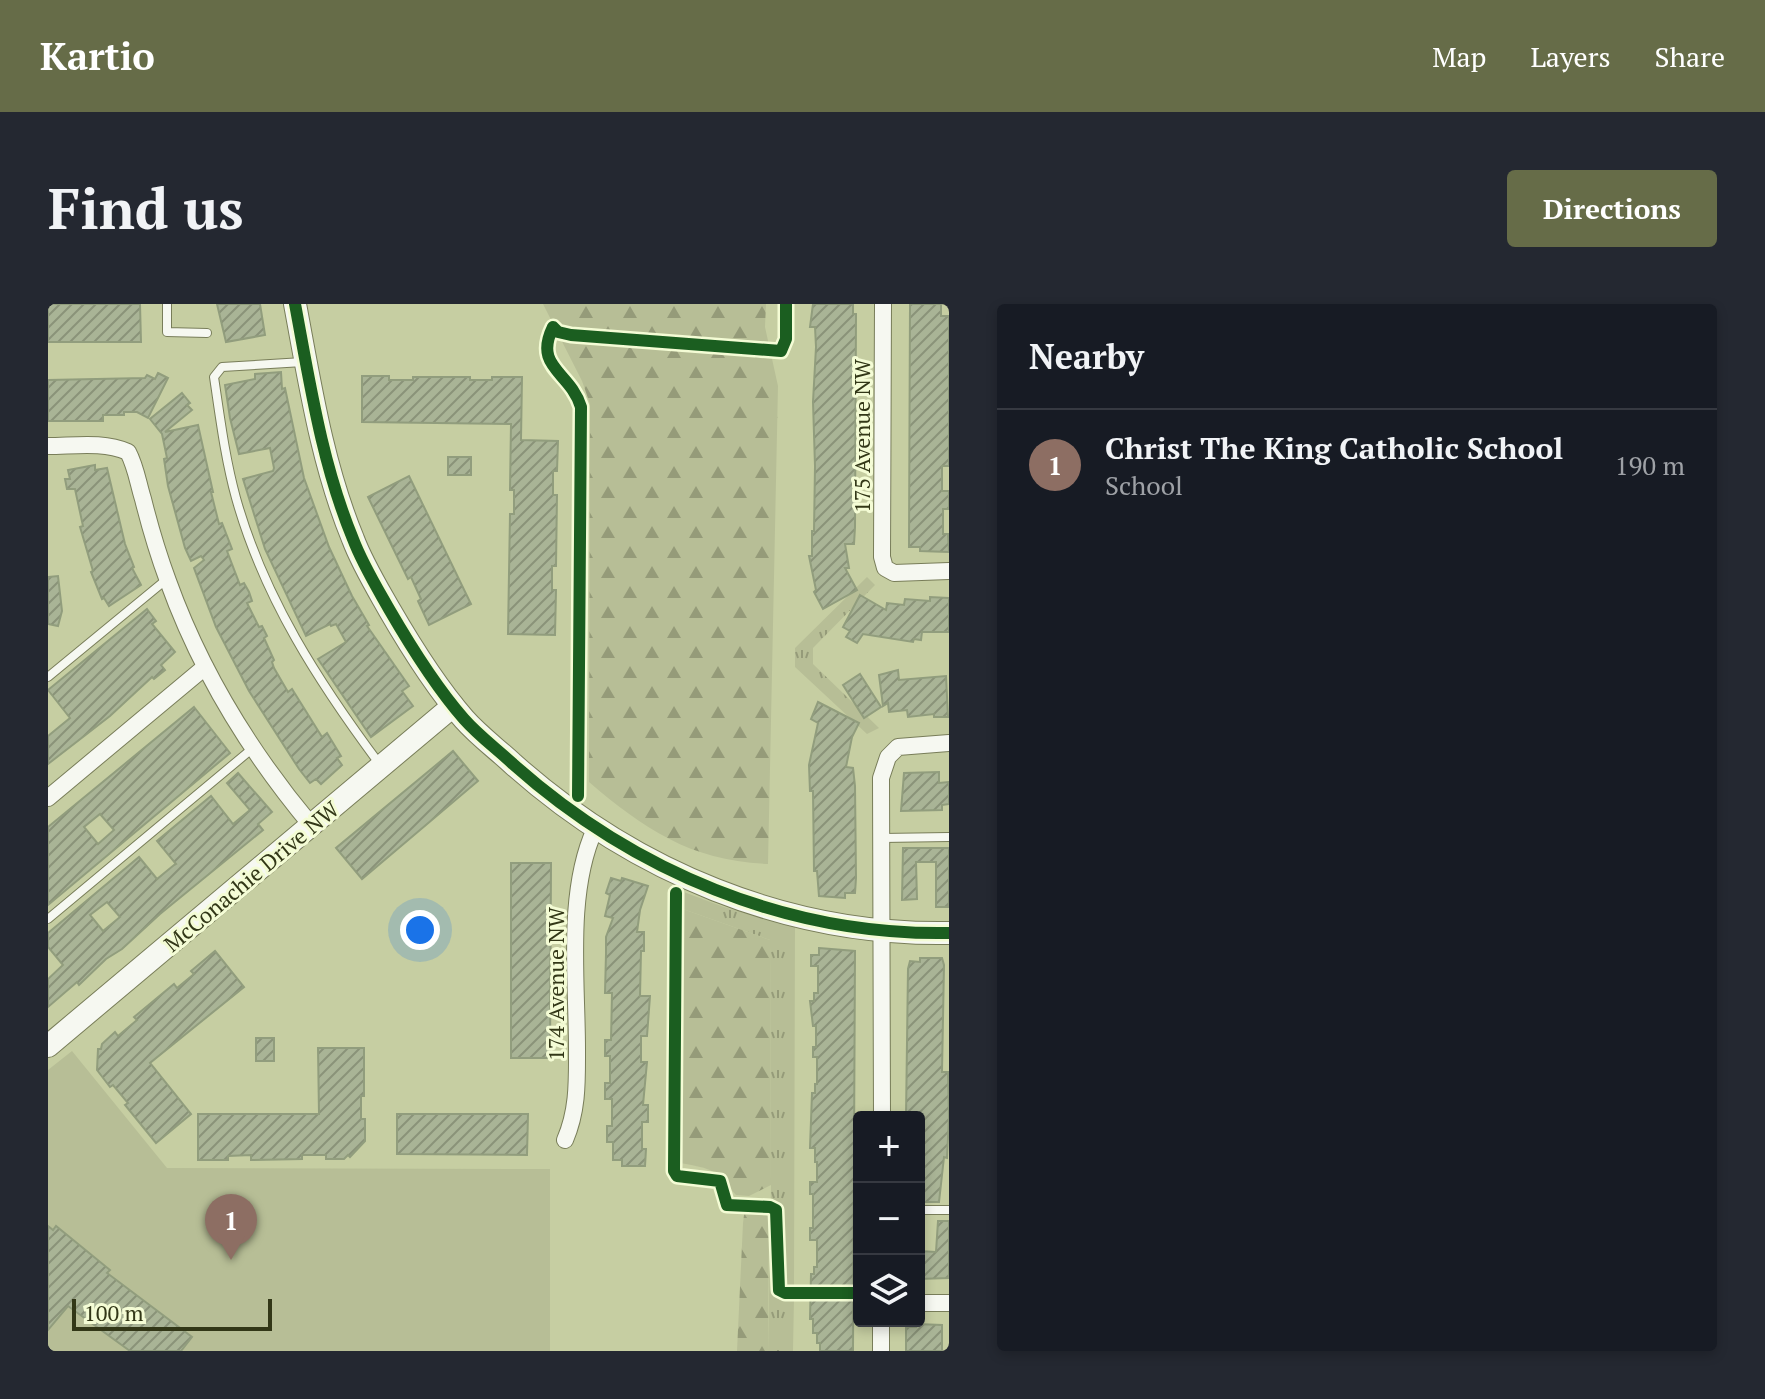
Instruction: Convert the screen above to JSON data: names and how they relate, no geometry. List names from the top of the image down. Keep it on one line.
{"streets":{"street":["175 Avenue NW","McConachie Drive NW","174 Avenue NW"]},"scale_bar":"100 m","page":{"header":"Kartio","nav":["Map","Layers","Share"],"buttons":"Directions","title":"Find us","heading":"Nearby","list":[{"mark":"1","name":"Christ The King Catholic School","note":"School","value":"190 m"}],"map_buttons":["+","−"],"pins":"1","scale":"100 m"}}
